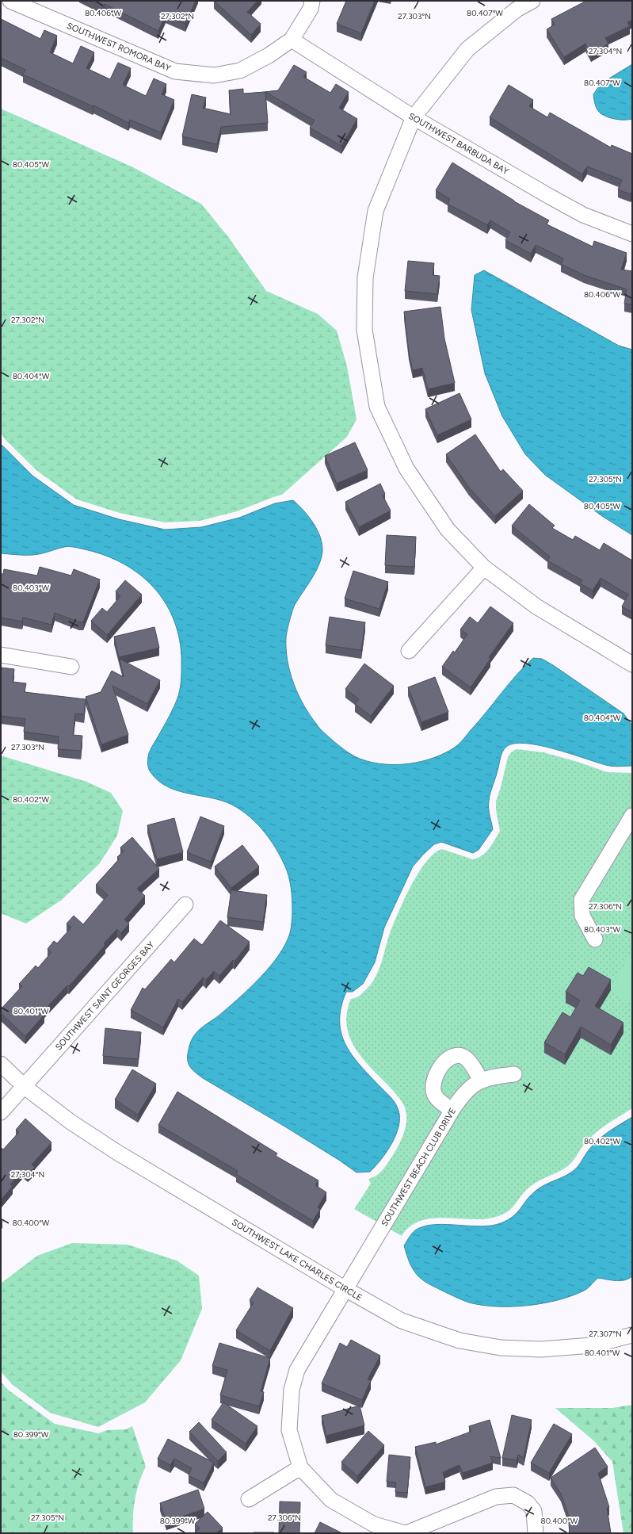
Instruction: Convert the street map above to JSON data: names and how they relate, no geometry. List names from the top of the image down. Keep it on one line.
{"streets":{"street":["SOUTHWEST ROMORA BAY","SOUTHWEST BARBUDA BAY","SOUTHWEST SAINT GEORGES BAY","SOUTHWEST BEACH CLUB DRIVE","SOUTHWEST LAKE CHARLES CIRCLE"]},"crossings":[["SOUTHWEST ROMORA BAY","SOUTHWEST BARBUDA BAY"],["SOUTHWEST SAINT GEORGES BAY","SOUTHWEST LAKE CHARLES CIRCLE"],["SOUTHWEST BEACH CLUB DRIVE","SOUTHWEST LAKE CHARLES CIRCLE"]],"coordinates":["80.406°W","80.407°W","27.302°N","27.303°N","27.304°N","80.405°W","80.404°W","27.305°N","80.403°W","80.402°W","27.306°N","80.401°W","80.400°W","27.307°N","80.399°W"]}
